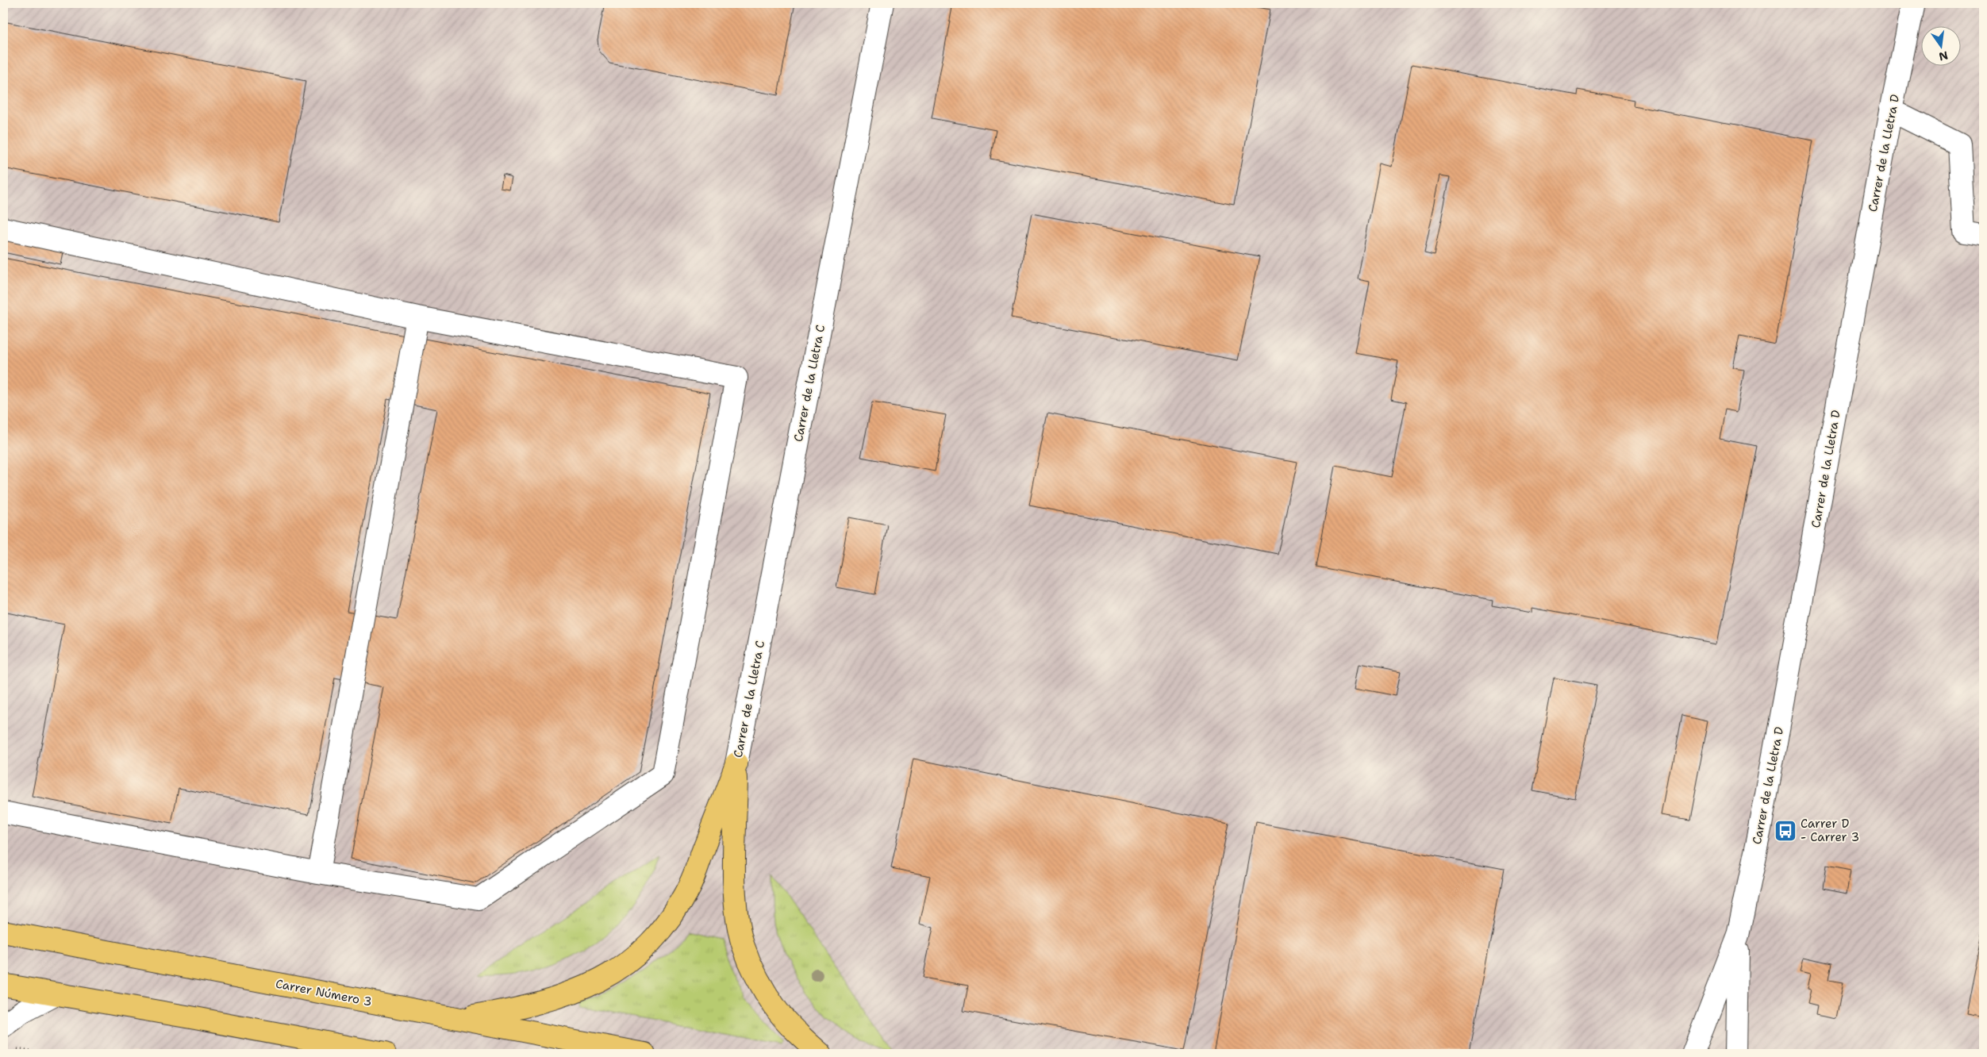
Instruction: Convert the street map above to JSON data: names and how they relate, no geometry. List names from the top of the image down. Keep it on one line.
{"streets":{"main road":["Carrer Número 3"],"street":["Carrer de la Lletra D","Carrer de la Lletra C"]},"places":{"bus stop":["Carrer D - Carrer 3"]},"north":"bottom"}
